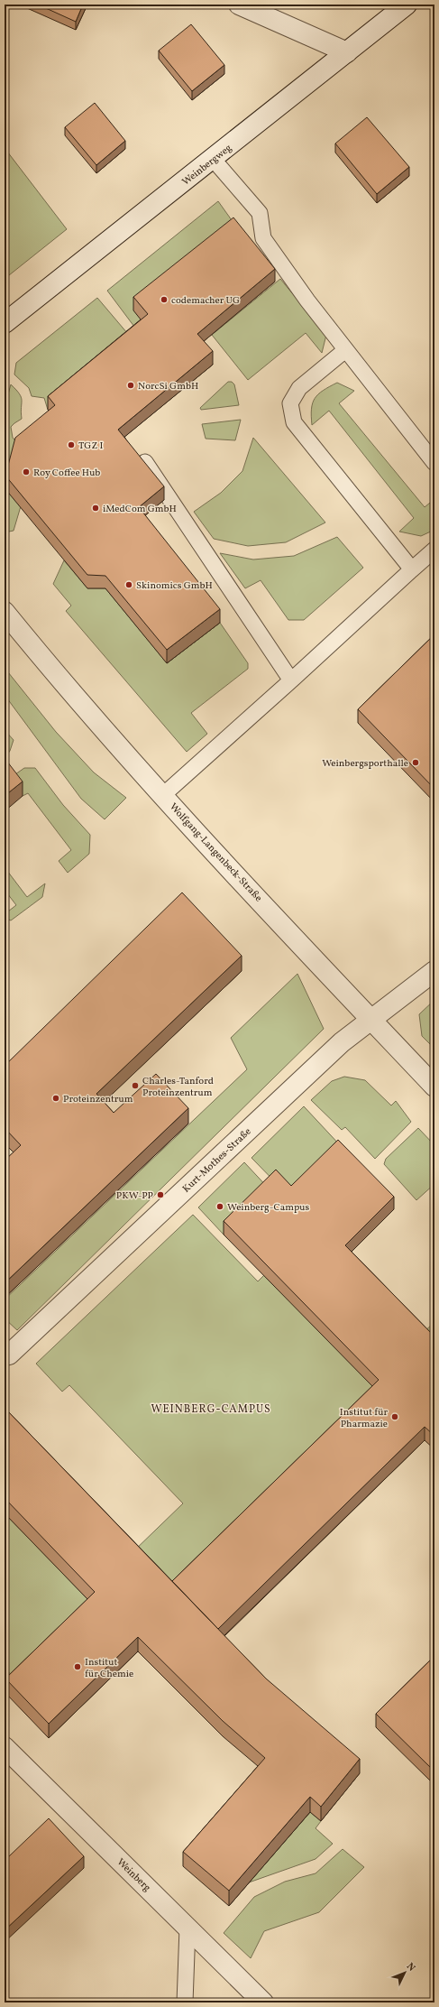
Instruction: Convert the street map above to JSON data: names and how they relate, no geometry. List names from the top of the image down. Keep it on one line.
{"streets":{"street":["Weinbergweg","Wolfgang-Langenbeck-Straße","Kurt-Mothes-Straße","Weinberg"]},"crossings":[["Wolfgang-Langenbeck-Straße","Kurt-Mothes-Straße"]],"districts":["WEINBERG-CAMPUS"],"places":["codemacher UG","NorcSi GmbH","TGZ I","Roy Coffee Hub","iMedCom GmbH","Skinomics GmbH","Weinbergsporthalle","Charles-Tanford Proteinzentrum","Proteinzentrum","PKW-PP","Weinberg-Campus","Institut für Pharmazie","Institut für Chemie"],"north":"top right"}
